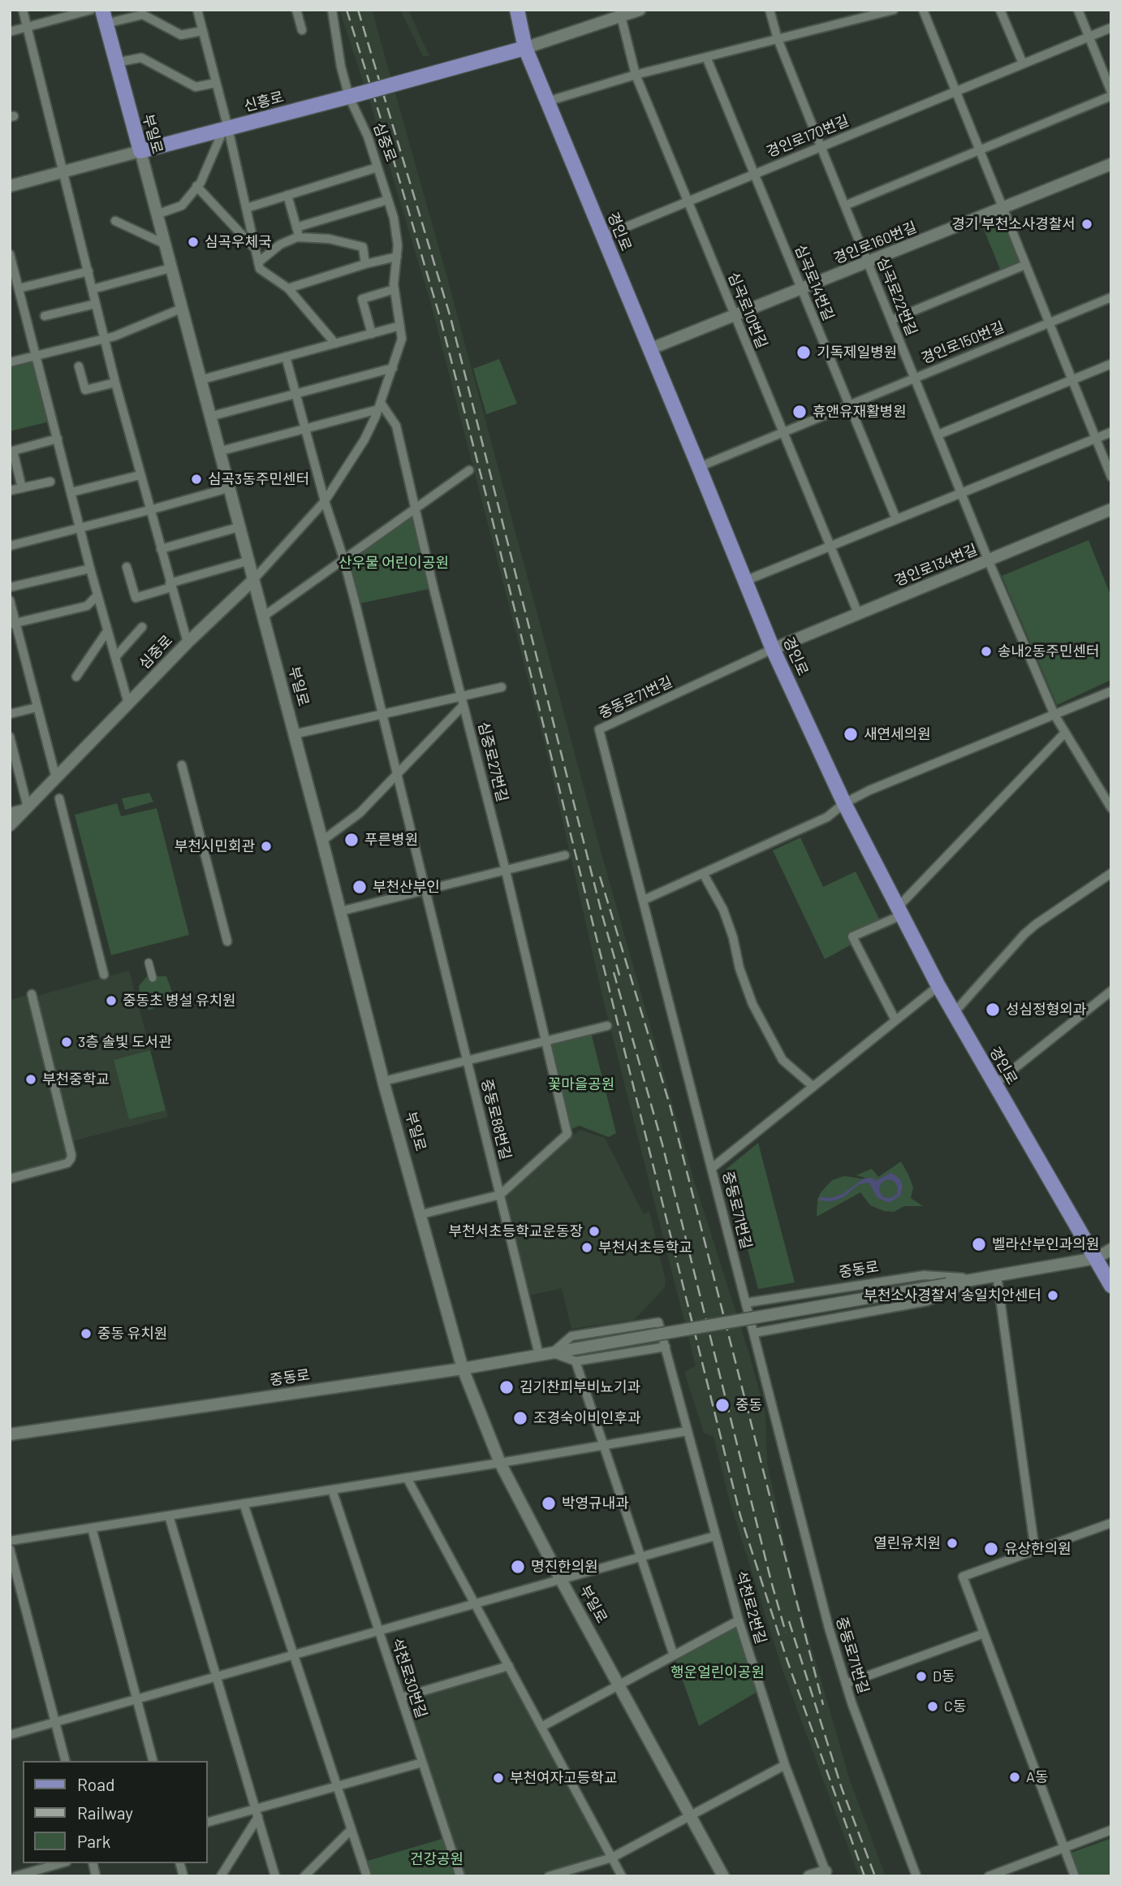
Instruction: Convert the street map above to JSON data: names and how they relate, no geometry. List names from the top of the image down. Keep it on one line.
{"streets":{"main road":["신흥로","부일로","경인로"],"street":["경인로170번길","심중로","경인로160번길","심곡로14번길","심곡로22번길","심곡로10번길","경인로150번길","경인로134번길","중동로71번길","심중로27번길","중동로88번길","중동로","석천로2번길","석천로30번길"]},"crossings":[["신흥로","부일로"],["신흥로","심중로"],["신흥로","경인로"],["부일로","심중로"],["부일로","중동로"],["경인로170번길","경인로"],["경인로170번길","심곡로14번길"],["경인로170번길","심곡로22번길"],["경인로170번길","심곡로10번길"],["심중로","심중로27번길"],["심중로","중동로88번길"],["경인로","경인로160번길"],["경인로","경인로150번길"],["경인로","경인로134번길"],["경인로","중동로71번길"],["경인로","중동로"],["경인로160번길","심곡로14번길"],["경인로160번길","심곡로22번길"],["경인로160번길","심곡로10번길"],["심곡로14번길","경인로150번길"],["심곡로22번길","경인로150번길"],["심곡로22번길","경인로134번길"],["심곡로10번길","경인로150번길"],["심곡로10번길","경인로134번길"],["경인로134번길","중동로71번길"],["중동로71번길","중동로"],["심중로27번길","중동로88번길"],["중동로88번길","중동로"],["중동로","석천로2번길"]],"parks":["산우물 어린이공원","꽃마을공원","행운얼린이공원","건강공원"],"places":["경기 부천소사경찰서","심곡우체국","기독제일병원","휴앤유재활병원","심곡3동주민센터","송내2동주민센터","새연세의원","푸른병원","부천시민회관","부천산부인","중동초 병설 유치원","성심정형외과","3층 솔빛 도서관","부천중학교","부천서초등학교운동장","벨라산부인과의원","부천서초등학교","부천소사경찰서 송일치안센터","중동 유치원","김기찬피부비뇨기과","중동","조경숙이비인후과","박영규내과","열린유치원","유상한의원","명진한의원","D동","C동","A동","부천여자고등학교"],"legend":["Road","Railway","Park"]}
